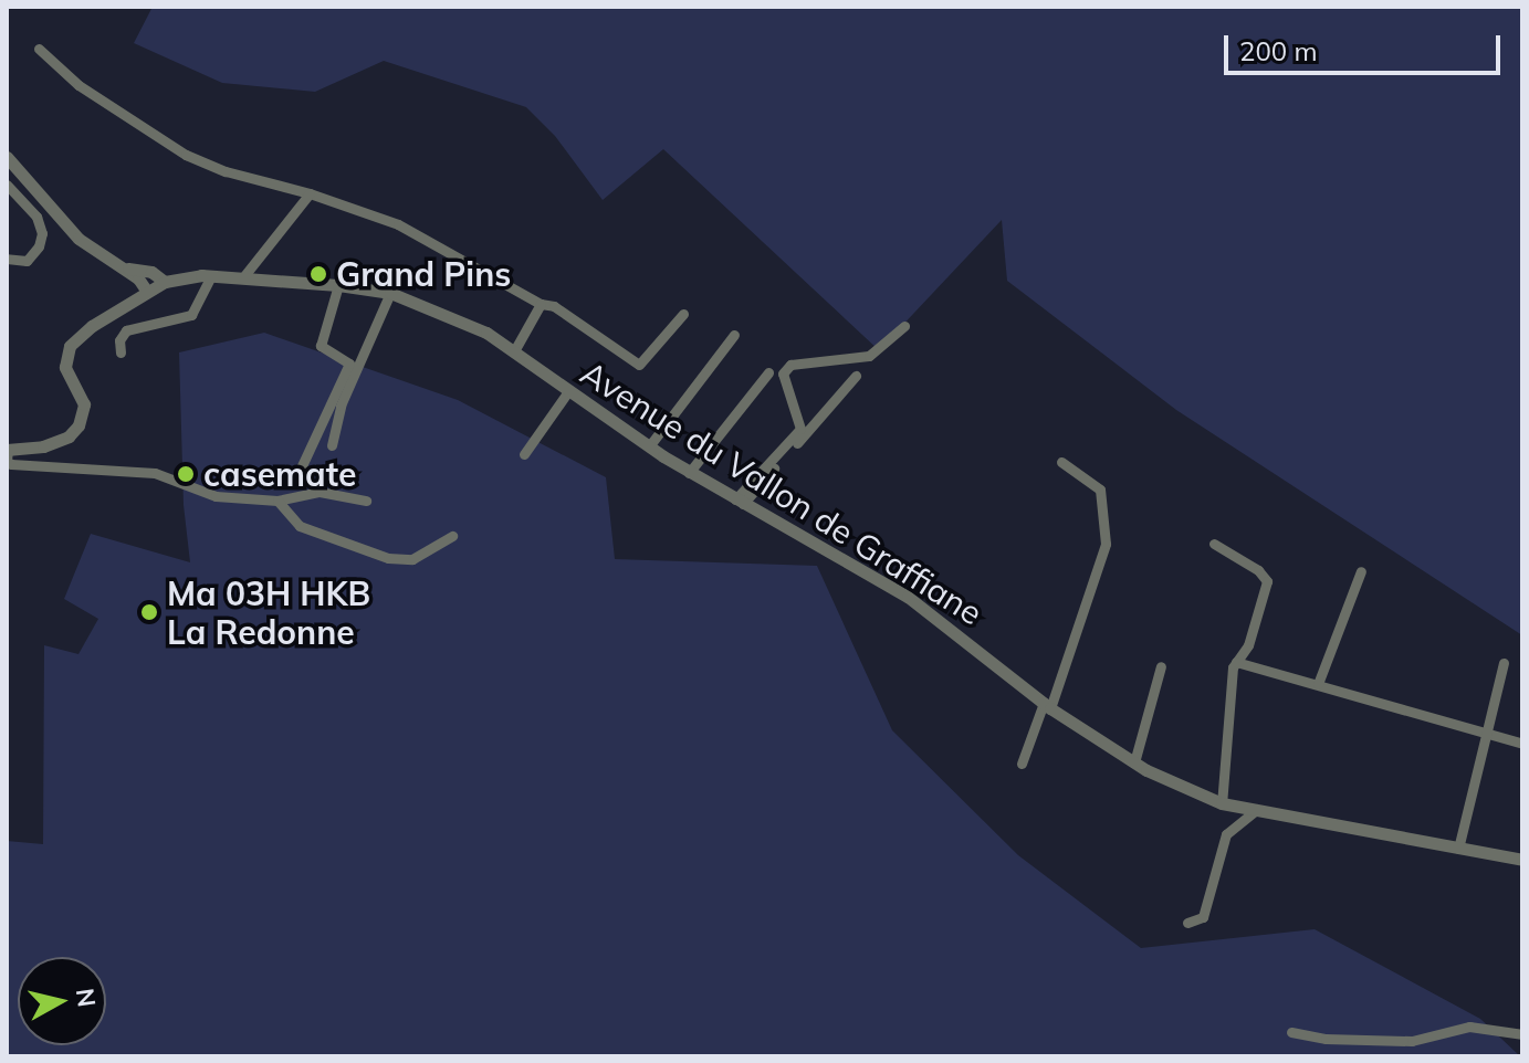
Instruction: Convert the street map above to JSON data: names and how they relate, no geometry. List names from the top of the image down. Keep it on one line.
{"streets":{"street":["Avenue du Vallon de Graffiane"]},"places":["Grand Pins","casemate","Ma 03H HKB La Redonne"],"scale_bar":"200 m","north":"right"}
